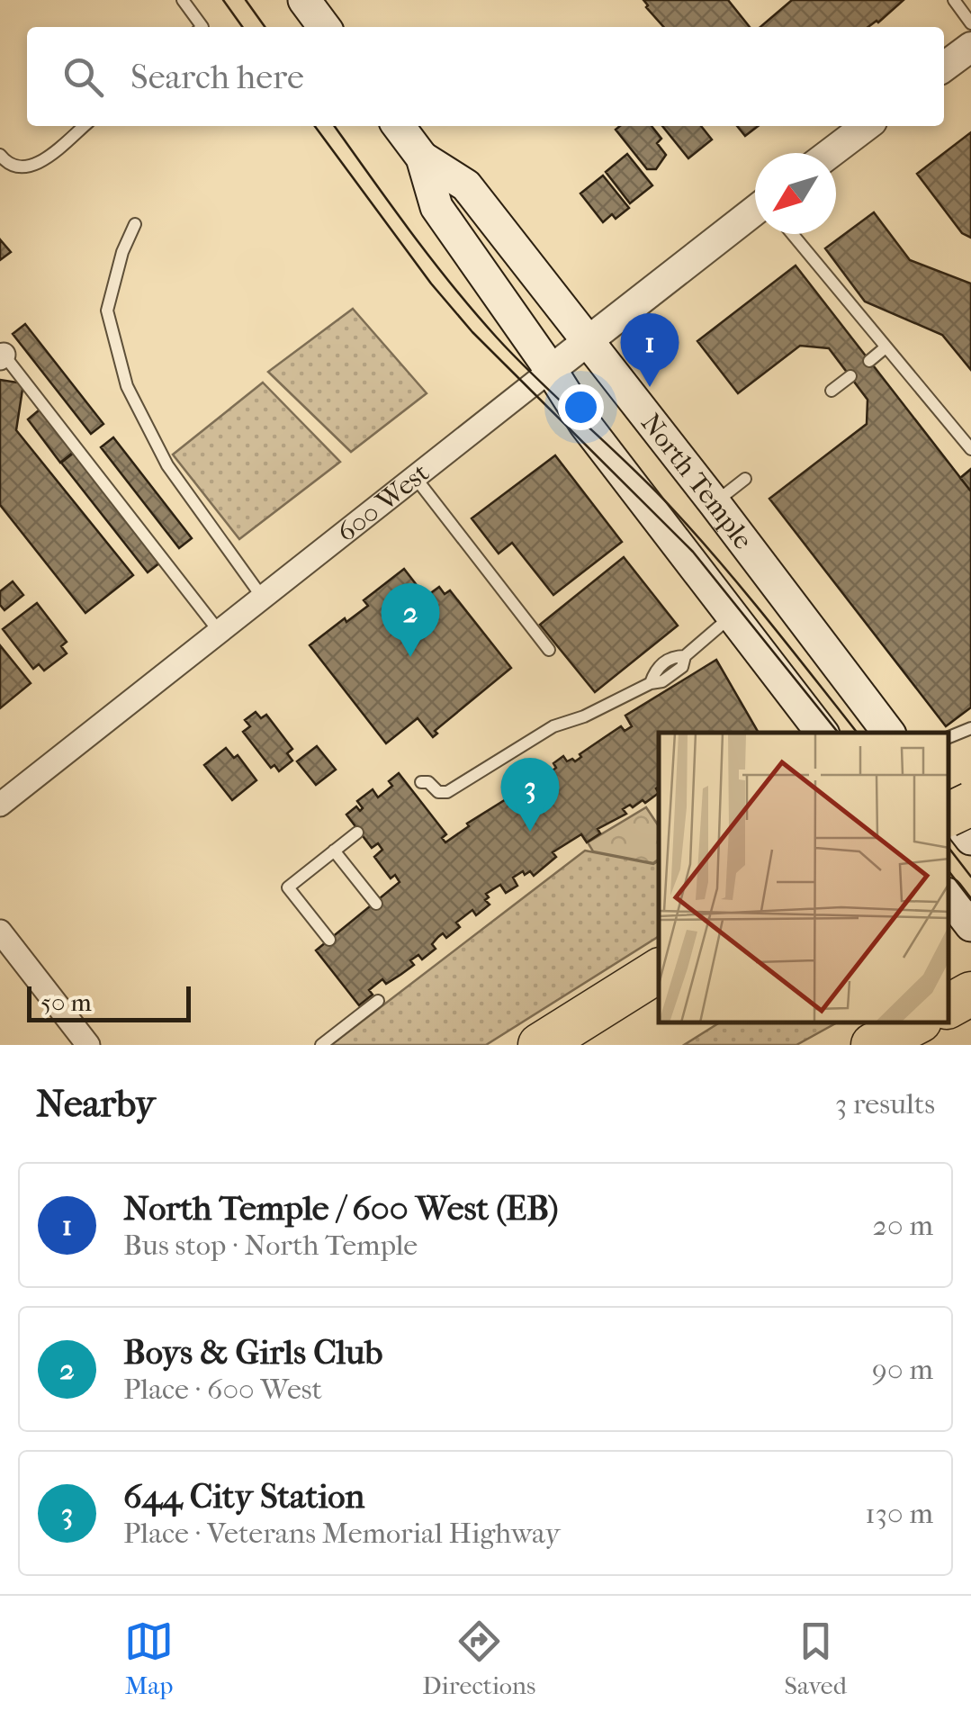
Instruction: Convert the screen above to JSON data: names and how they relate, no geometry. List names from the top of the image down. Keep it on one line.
{"streets":{"main road":["North Temple"],"street":["600 West"]},"crossings":[["North Temple","600 West"]],"scale_bar":"50 m","north":"bottom left","page":{"search":"Search here","pins":["1","2","3"],"scale":"50 m","heading":["Nearby","3 results"],"list":[{"mark":"1","name":"North Temple / 600 West (EB)","note":"Bus stop · North Temple","value":"20 m"},{"mark":"2","name":"Boys & Girls Club","note":"Place · 600 West","value":"90 m"},{"mark":"3","name":"644 City Station","note":"Place · Veterans Memorial Highway","value":"130 m"}],"nav":["Map","Directions","Saved"]}}
